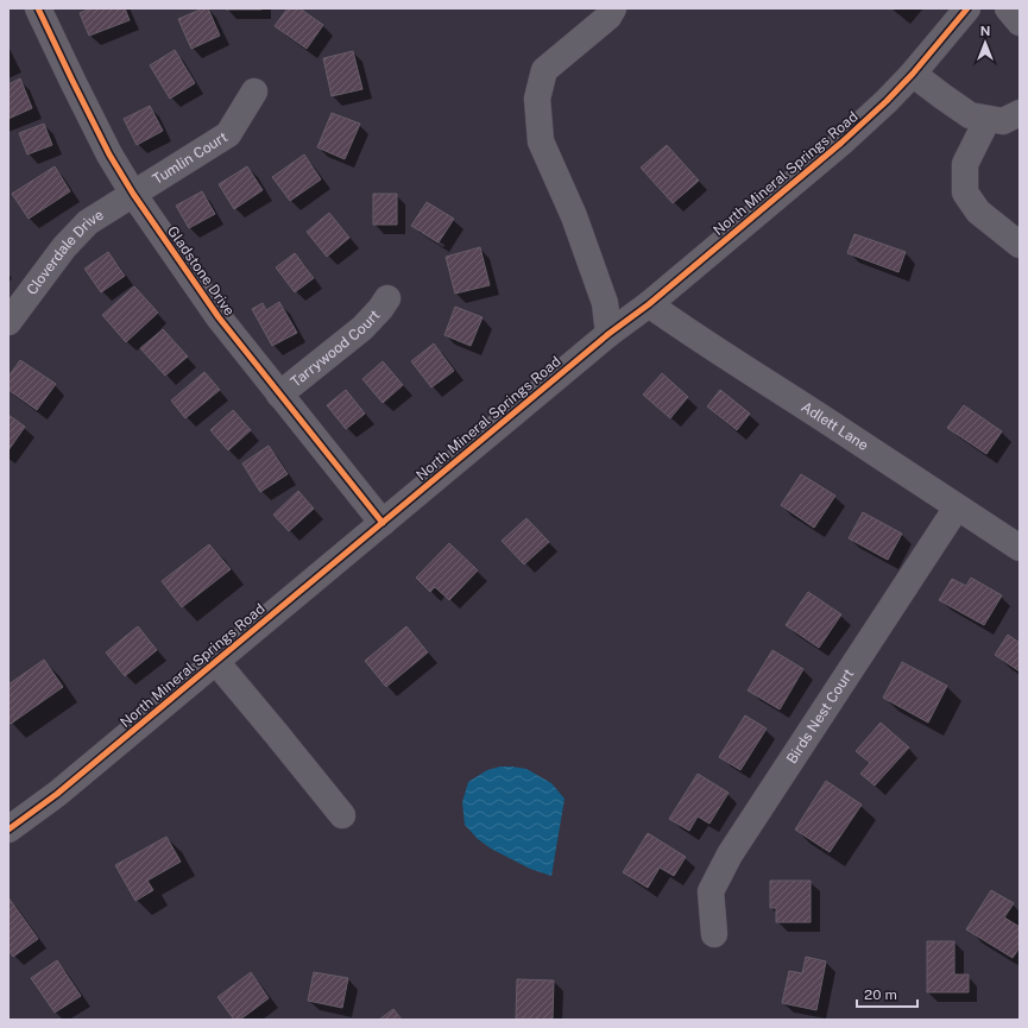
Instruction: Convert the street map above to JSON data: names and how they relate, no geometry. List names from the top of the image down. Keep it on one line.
{"streets":{"street":["Tumlin Court","North Mineral Springs Road","Cloverdale Drive","Gladstone Drive","Tarrywood Court","Adlett Lane","Birds Nest Court"]},"crossings":[["Tumlin Court","Cloverdale Drive"],["Tumlin Court","Gladstone Drive"],["North Mineral Springs Road","Gladstone Drive"],["North Mineral Springs Road","Adlett Lane"],["Cloverdale Drive","Gladstone Drive"],["Gladstone Drive","Tarrywood Court"],["Adlett Lane","Birds Nest Court"]],"scale_bar":"20 m","north":"top"}
